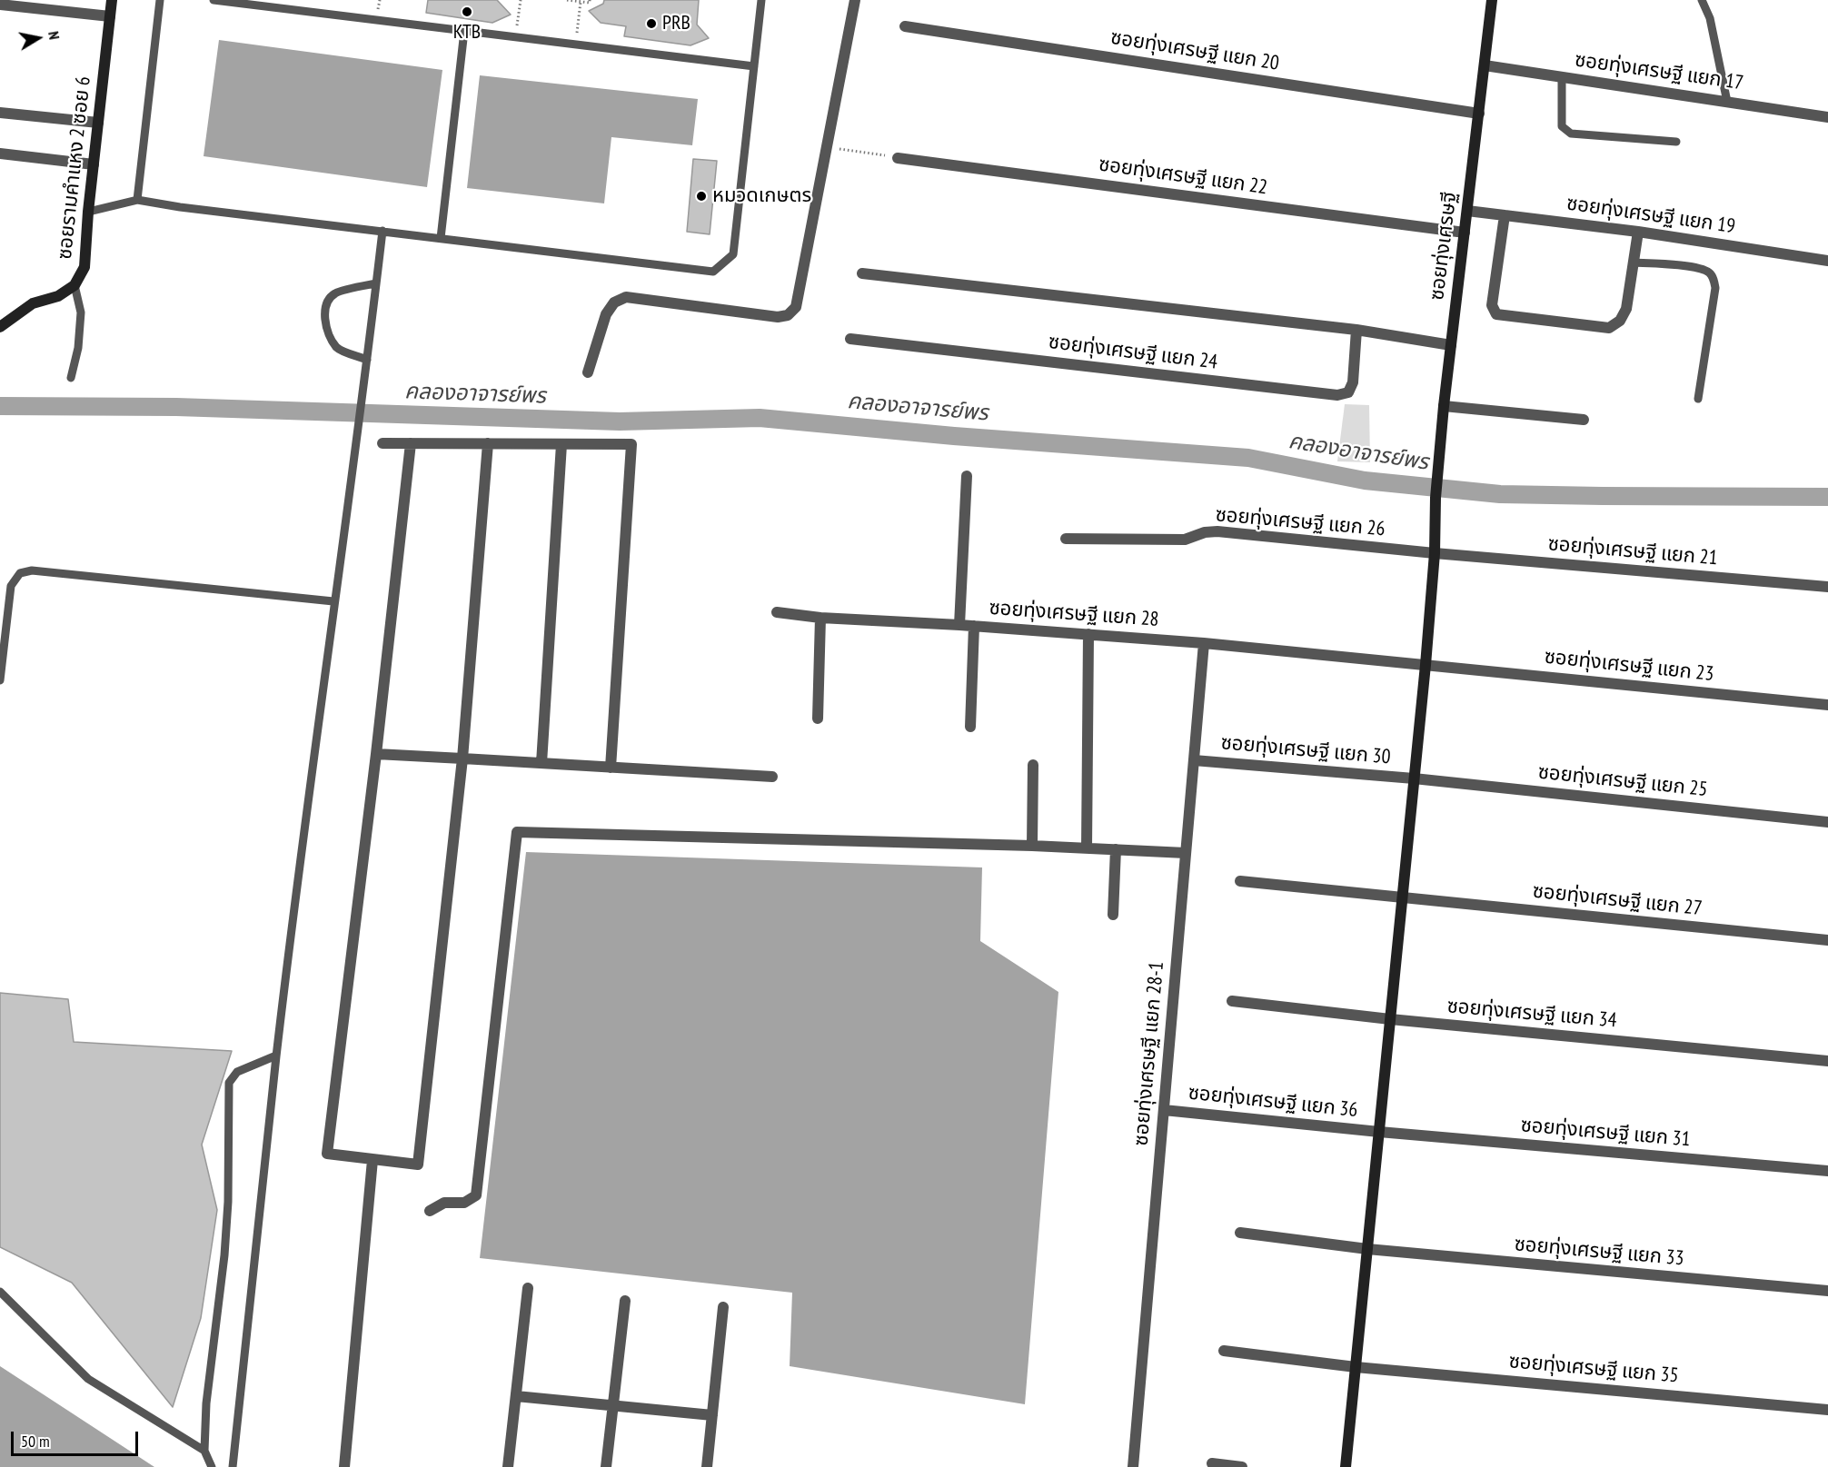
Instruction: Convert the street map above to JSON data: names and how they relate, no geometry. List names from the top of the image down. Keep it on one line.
{"streets":{"main road":["ซอยรามคำแหง 2 ซอย 6","ซอยทุ่งเศรษฐี"],"street":["ซอยทุ่งเศรษฐี แยก 20","ซอยทุ่งเศรษฐี แยก 17","ซอยทุ่งเศรษฐี แยก 22","ซอยทุ่งเศรษฐี แยก 19","ซอยทุ่งเศรษฐี แยก 24","ซอยทุ่งเศรษฐี แยก 26","ซอยทุ่งเศรษฐี แยก 21","ซอยทุ่งเศรษฐี แยก 28","ซอยทุ่งเศรษฐี แยก 23","ซอยทุ่งเศรษฐี แยก 30","ซอยทุ่งเศรษฐี แยก 25","ซอยทุ่งเศรษฐี แยก 27","ซอยทุ่งเศรษฐี แยก 34","ซอยทุ่งเศรษฐี แยก 28-1","ซอยทุ่งเศรษฐี แยก 36","ซอยทุ่งเศรษฐี แยก 31","ซอยทุ่งเศรษฐี แยก 33","ซอยทุ่งเศรษฐี แยก 35"]},"crossings":[["ซอยทุ่งเศรษฐี แยก 20","ซอยทุ่งเศรษฐี"],["ซอยทุ่งเศรษฐี แยก 17","ซอยทุ่งเศรษฐี"],["ซอยทุ่งเศรษฐี แยก 22","ซอยทุ่งเศรษฐี"],["ซอยทุ่งเศรษฐี แยก 19","ซอยทุ่งเศรษฐี"],["ซอยทุ่งเศรษฐี","ซอยทุ่งเศรษฐี แยก 26"],["ซอยทุ่งเศรษฐี","ซอยทุ่งเศรษฐี แยก 21"],["ซอยทุ่งเศรษฐี","ซอยทุ่งเศรษฐี แยก 28"],["ซอยทุ่งเศรษฐี","ซอยทุ่งเศรษฐี แยก 23"],["ซอยทุ่งเศรษฐี","ซอยทุ่งเศรษฐี แยก 30"],["ซอยทุ่งเศรษฐี","ซอยทุ่งเศรษฐี แยก 25"],["ซอยทุ่งเศรษฐี","ซอยทุ่งเศรษฐี แยก 27"],["ซอยทุ่งเศรษฐี","ซอยทุ่งเศรษฐี แยก 34"],["ซอยทุ่งเศรษฐี","ซอยทุ่งเศรษฐี แยก 36"],["ซอยทุ่งเศรษฐี","ซอยทุ่งเศรษฐี แยก 31"],["ซอยทุ่งเศรษฐี","ซอยทุ่งเศรษฐี แยก 33"],["ซอยทุ่งเศรษฐี","ซอยทุ่งเศรษฐี แยก 35"],["ซอยทุ่งเศรษฐี แยก 26","ซอยทุ่งเศรษฐี แยก 21"],["ซอยทุ่งเศรษฐี แยก 28","ซอยทุ่งเศรษฐี แยก 23"],["ซอยทุ่งเศรษฐี แยก 28","ซอยทุ่งเศรษฐี แยก 28-1"],["ซอยทุ่งเศรษฐี แยก 30","ซอยทุ่งเศรษฐี แยก 25"],["ซอยทุ่งเศรษฐี แยก 30","ซอยทุ่งเศรษฐี แยก 28-1"],["ซอยทุ่งเศรษฐี แยก 28-1","ซอยทุ่งเศรษฐี แยก 36"],["ซอยทุ่งเศรษฐี แยก 36","ซอยทุ่งเศรษฐี แยก 31"]],"water":["คลองอาจารย์พร"],"places":["KTB","PRB","หมวดเกษตร"],"scale_bar":"50 m","north":"right"}
